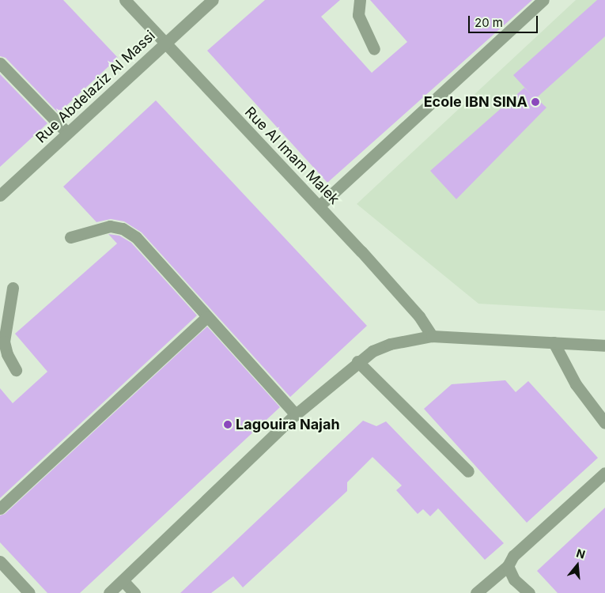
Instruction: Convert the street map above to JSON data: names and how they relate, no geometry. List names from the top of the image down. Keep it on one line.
{"streets":{"street":["Rue Abdelaziz Al Massi","Rue Al Imam Malek"]},"crossings":[["Rue Abdelaziz Al Massi","Rue Al Imam Malek"]],"places":["Ecole IBN SINA","Lagouira Najah"],"scale_bar":"20 m","north":"top"}
